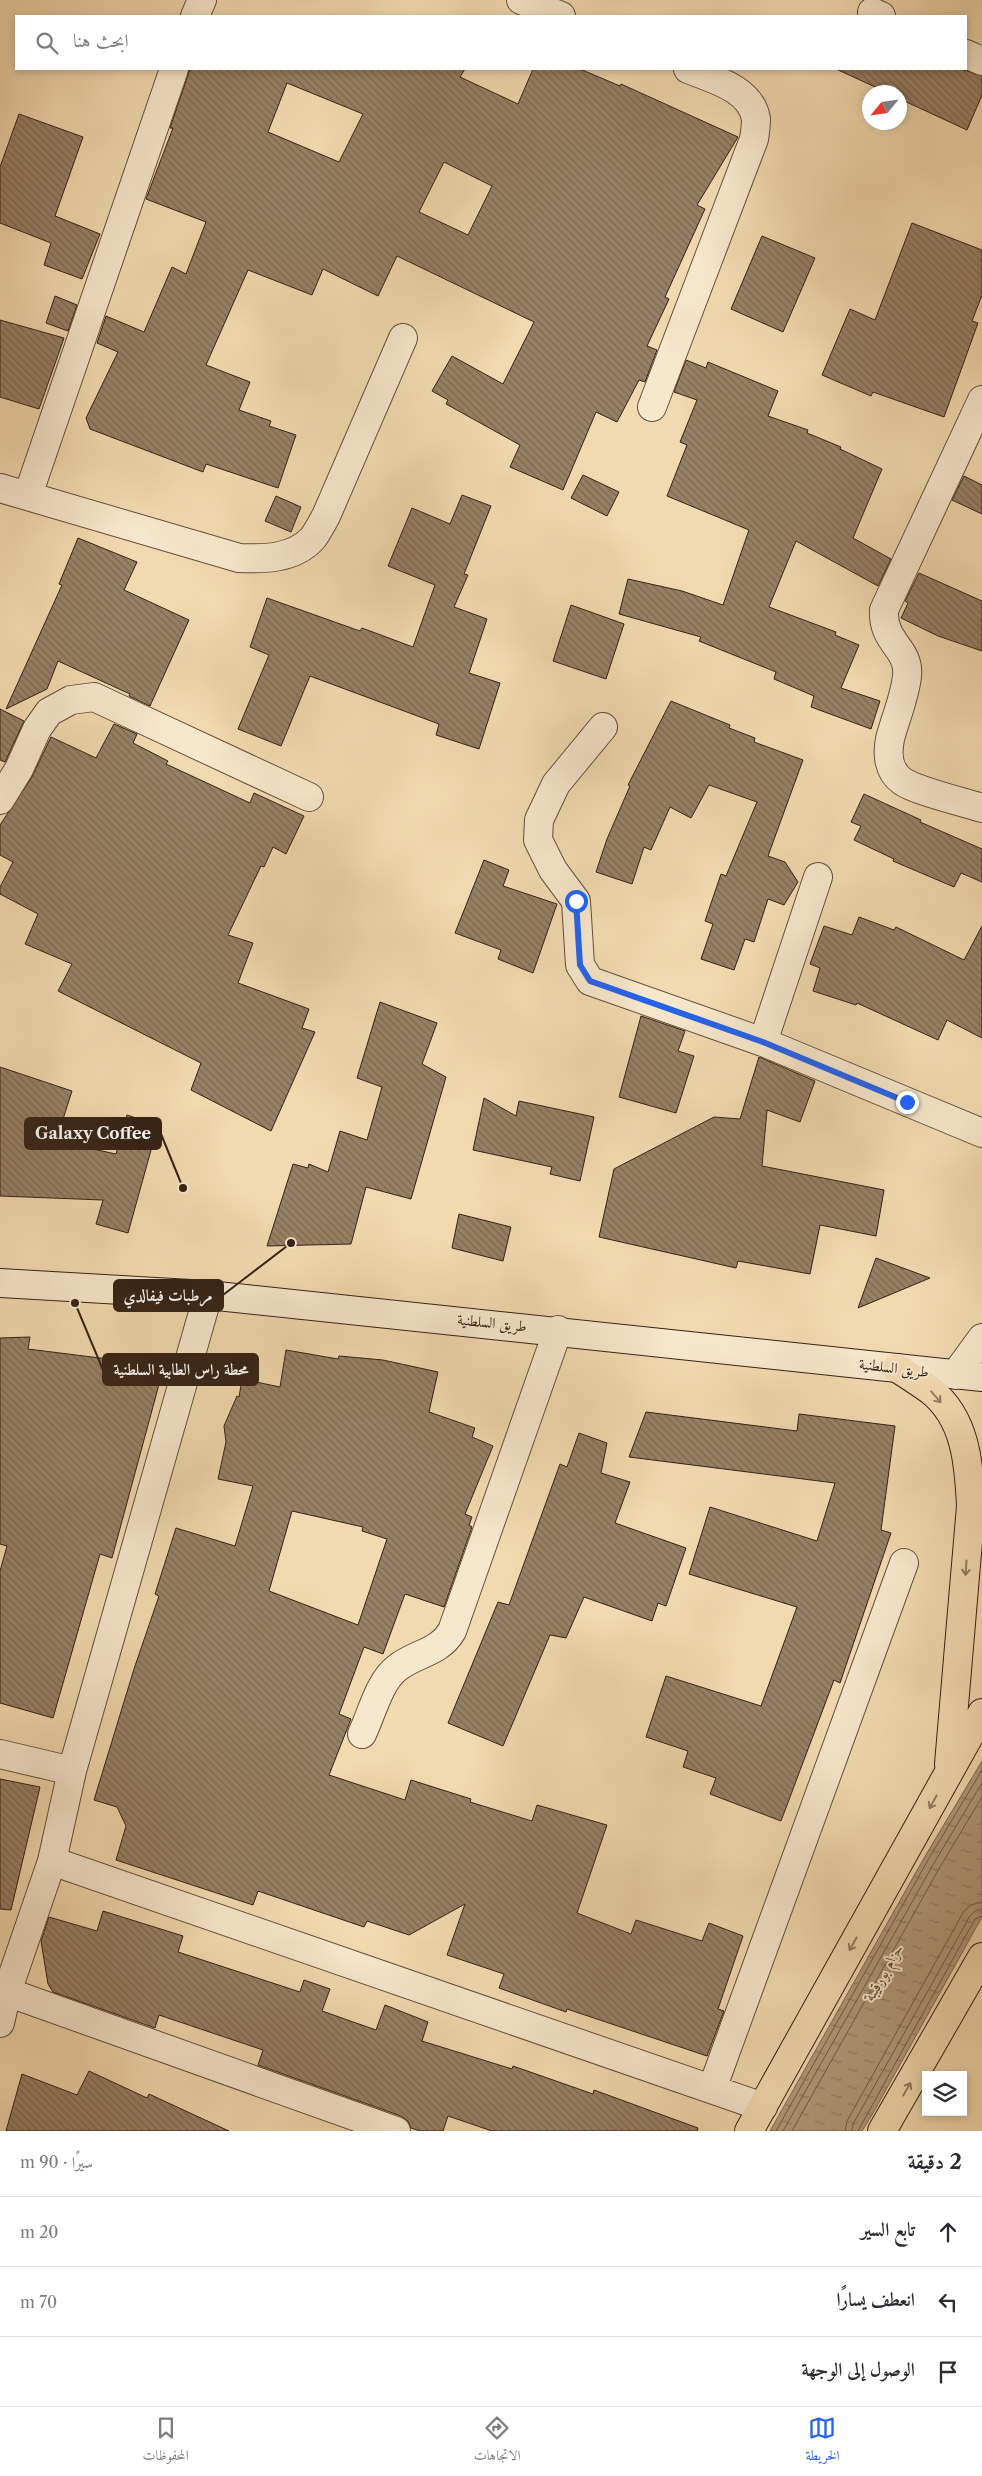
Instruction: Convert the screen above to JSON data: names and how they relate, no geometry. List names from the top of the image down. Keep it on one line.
{"streets":{"street":["طريق السلطنية"]},"water":["حزام بورقيبة"],"places":["Galaxy Coffee","مرطبات فيفالدي","محطة راس الطابية السلطنية"],"north":"bottom left","page":{"search":"ابحث هنا","heading":["2 دقيقة","سيرًا · 90 m"],"list":[["تابع السير","20 m"],["انعطف يسارًا","70 m"],"الوصول إلى الوجهة"],"nav":["الخريطة","الاتجاهات","المحفوظات"]}}
